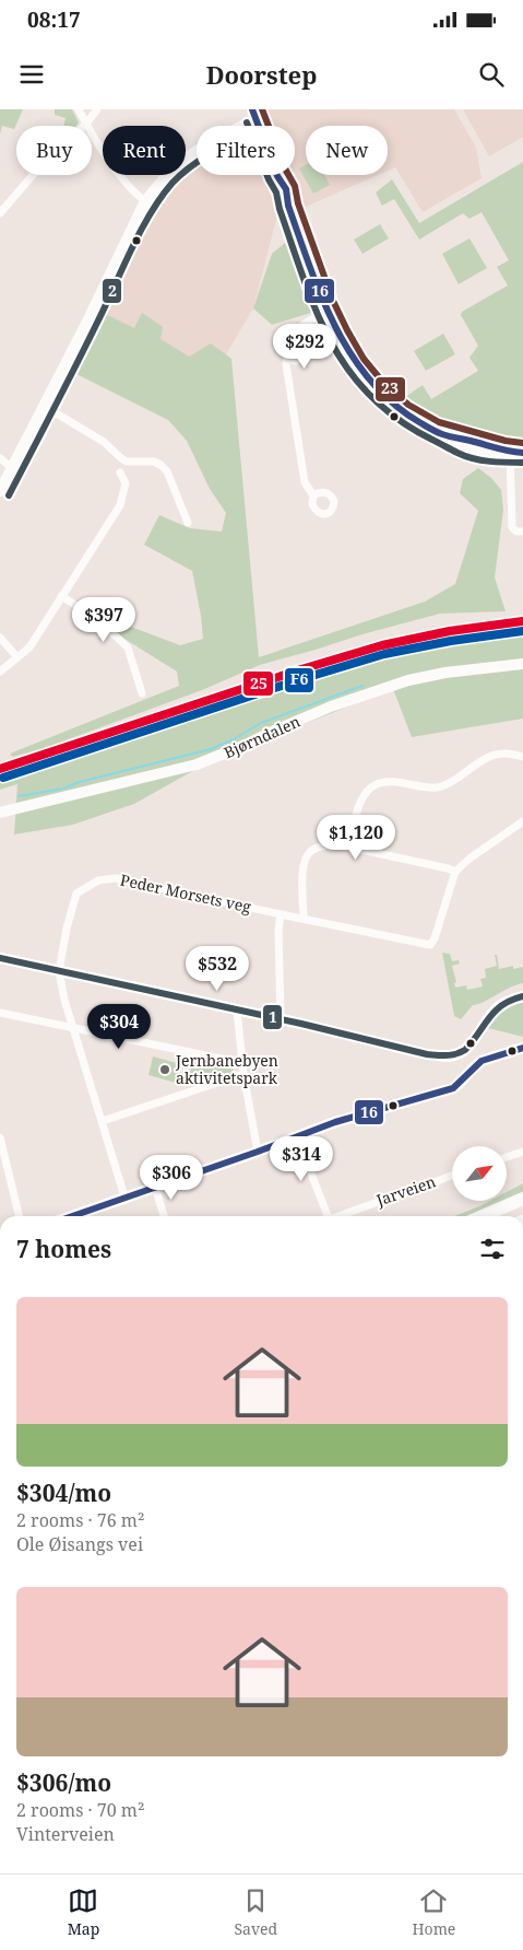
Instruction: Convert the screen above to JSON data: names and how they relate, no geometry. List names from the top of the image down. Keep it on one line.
{"streets":{"street":["Bjørndalen","Peder Morsets veg","Jarveien"]},"places":["Jernbanebyen aktivitetspark"],"lines":["transit line 16","transit line 23","transit line 2","transit line 25","transit line F6","transit line 1"],"north":"top right","page":{"status":"08:17","header":"Doorstep","chip":["Buy","Rent","Filters","New"],"price":["$292","$397","$1,120","$532","$304","$314","$306"],"heading":"7 homes","list":[{"name":"$304/mo","note":"2 rooms · 76 m² · Ole Øisangs vei"},{"name":"$306/mo","note":"2 rooms · 70 m² · Vinterveien"}],"tabs":["Map","Saved","Home"]}}
